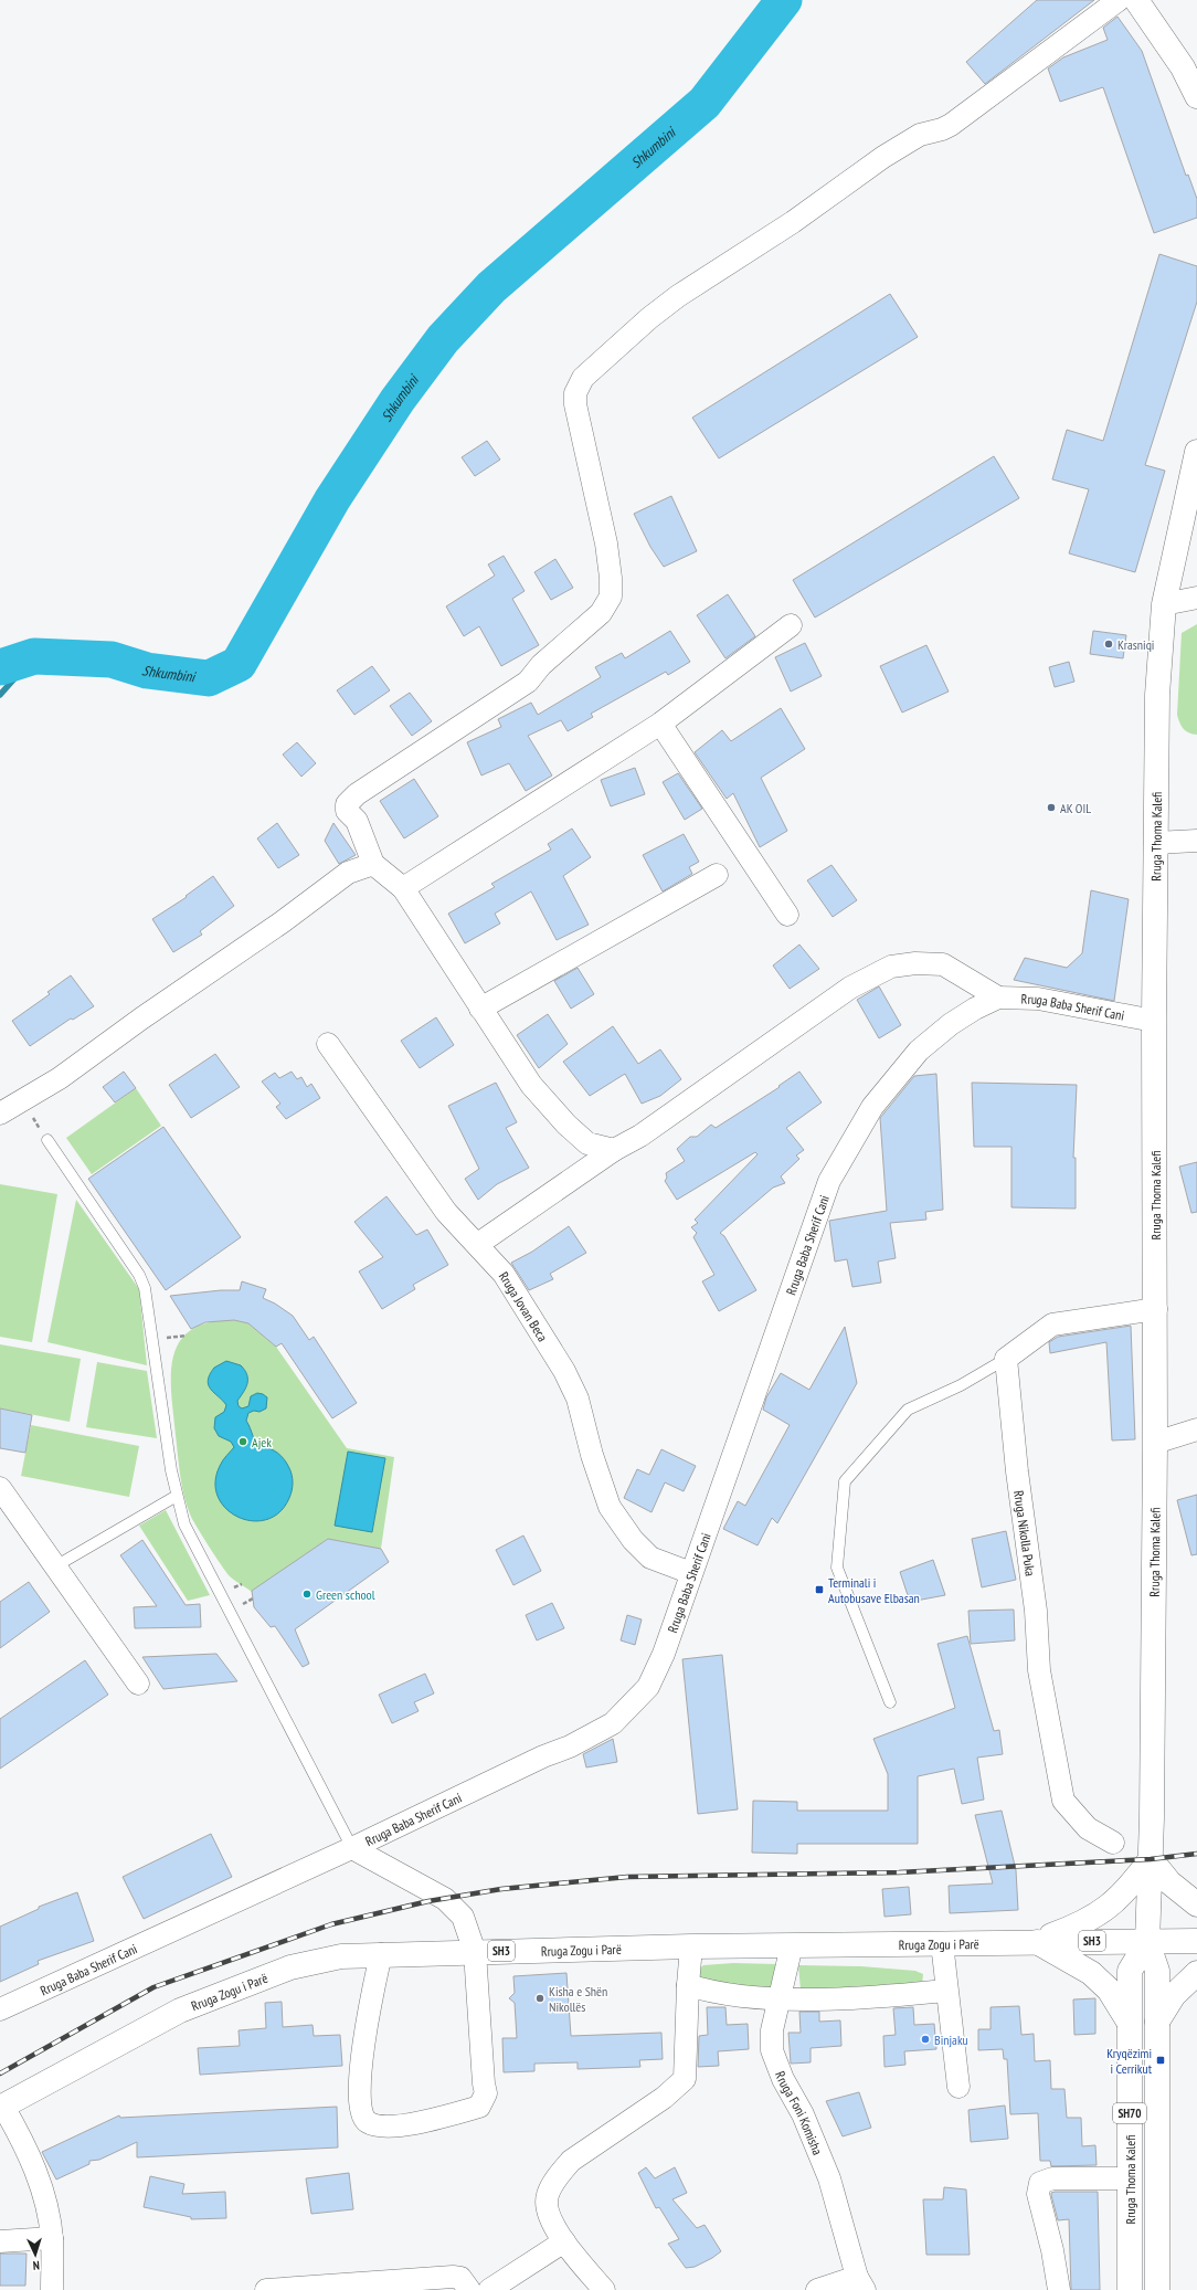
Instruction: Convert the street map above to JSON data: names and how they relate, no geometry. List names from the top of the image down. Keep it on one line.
{"streets":{"main road":["Rruga Thoma Kalefi","SH3","Rruga Zogu i Parë","SH70"],"street":["Rruga Baba Sherif Cani","Rruga Jovan Beca","Rruga Nikolla Puka","Rruga Foni Komisha"]},"crossings":[["Rruga Thoma Kalefi","Rruga Baba Sherif Cani"],["Rruga Thoma Kalefi","Rruga Zogu i Parë"],["Rruga Baba Sherif Cani","Rruga Jovan Beca"],["Rruga Zogu i Parë","Rruga Foni Komisha"]],"water":["Shkumbini"],"places":{"other":["Krasniqi","AK OIL","Ajek","Green school","Kisha e Shën Nikollës","Binjaku"],"transit":["Terminali i Autobusave Elbasan","Kryqëzimi i Cerrikut"]},"north":"bottom"}
